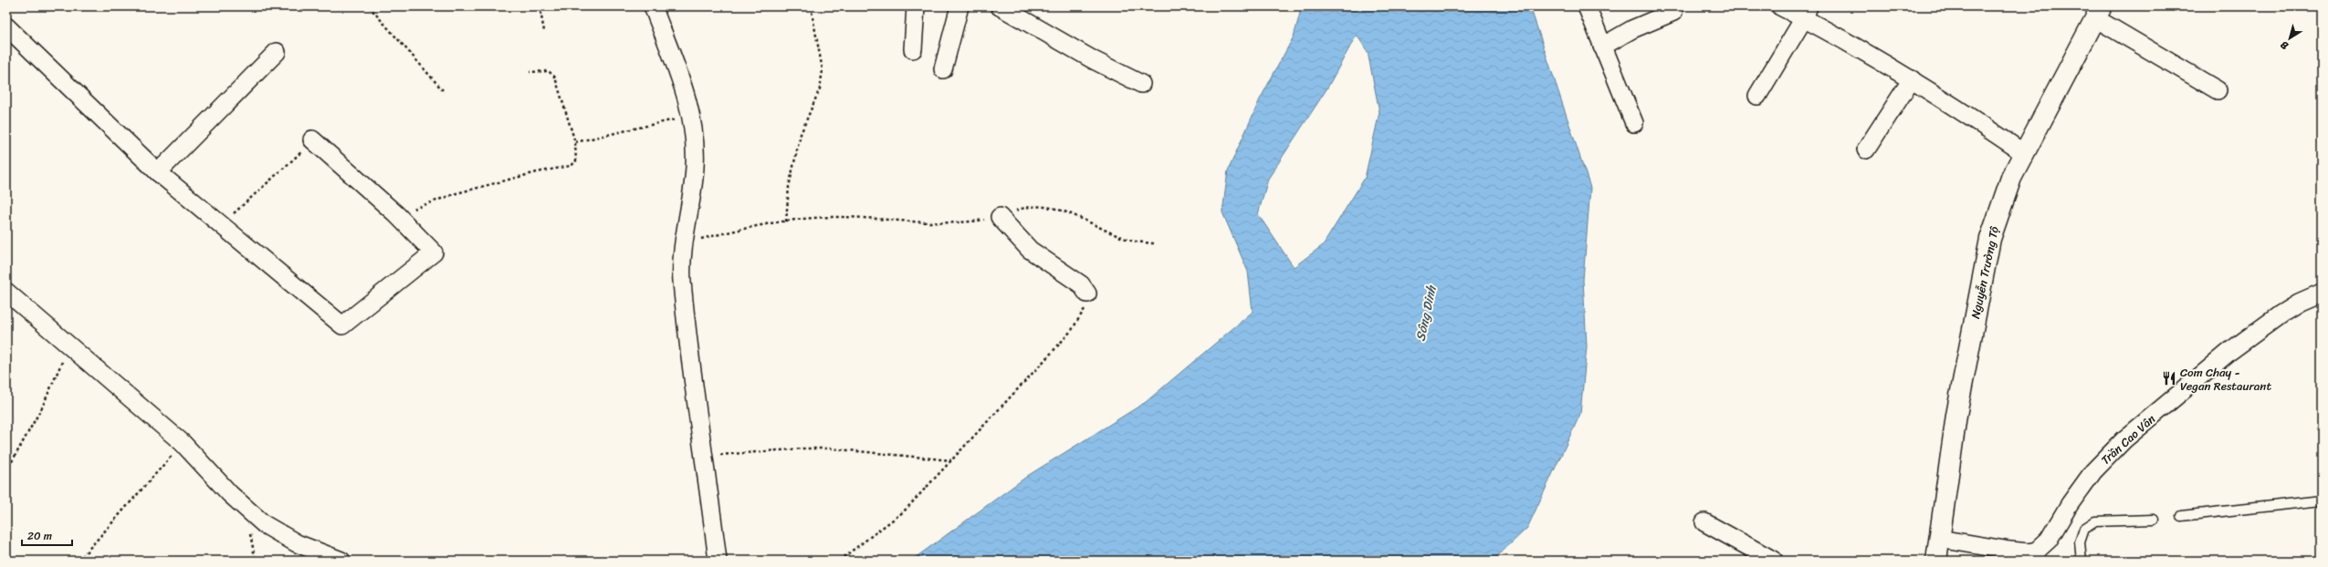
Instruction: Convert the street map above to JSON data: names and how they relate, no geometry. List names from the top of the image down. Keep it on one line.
{"streets":{"street":["Nguyễn Trường Tộ","Trần Cao Vân"]},"crossings":[["Nguyễn Trường Tộ","Trần Cao Vân"]],"water":["Sông Dinh"],"places":{"restaurant":["Com Chay - Vegan Restaurant"]},"scale_bar":"20 m","north":"bottom left"}
